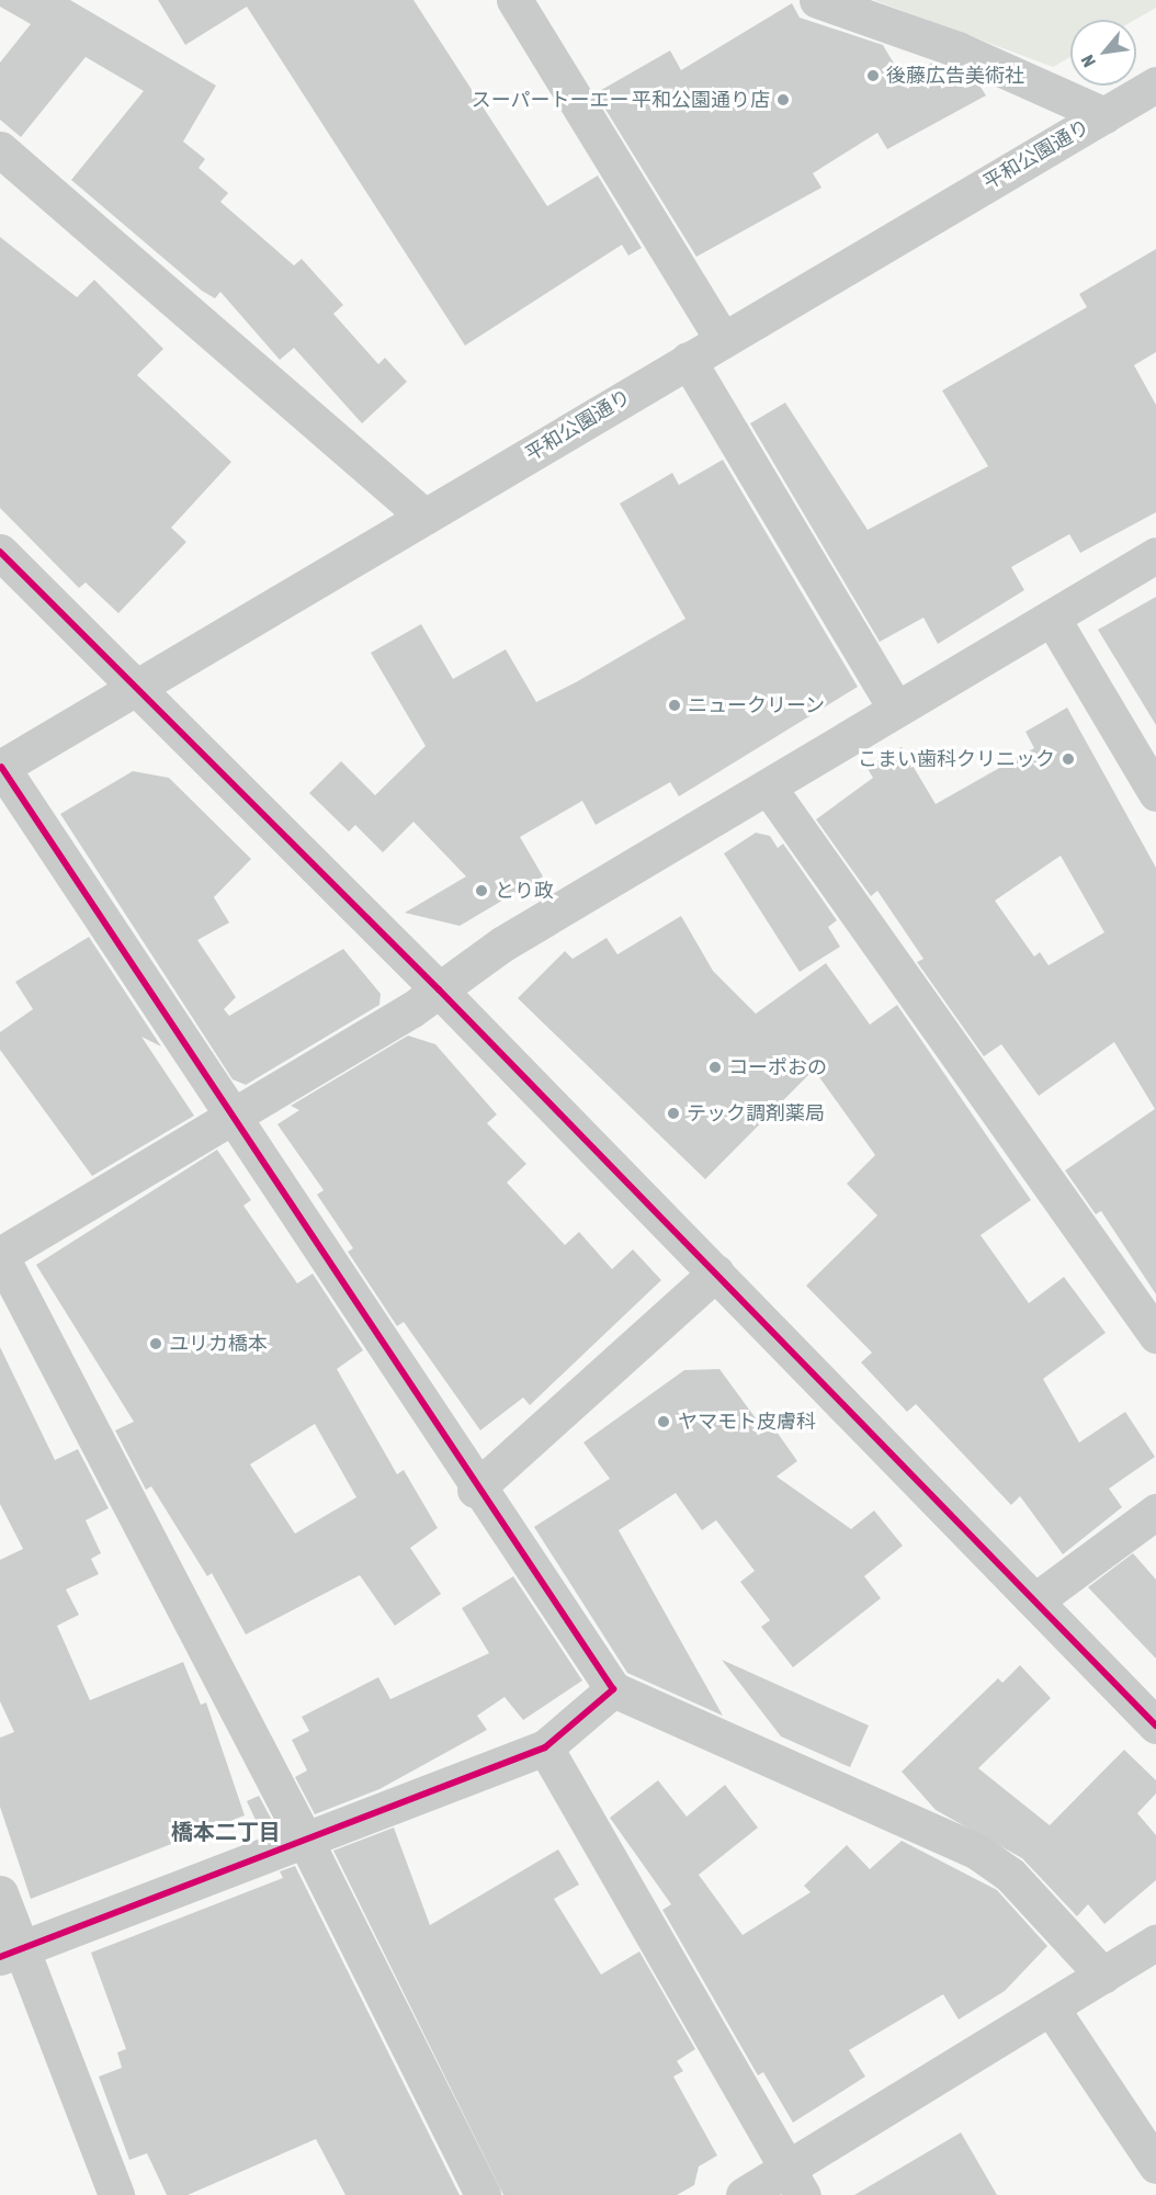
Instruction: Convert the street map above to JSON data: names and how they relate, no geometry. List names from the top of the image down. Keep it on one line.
{"streets":{"street":["平和公園通り"]},"districts":["橋本二丁目"],"places":["後藤広告美術社","スーパートーエー 平和公園通り店","ニュークリーン","こまい歯科クリニック","とり政","コーポおの","テック調剤薬局","ユリカ橋本","ヤマモト皮膚科"],"north":"bottom left"}
